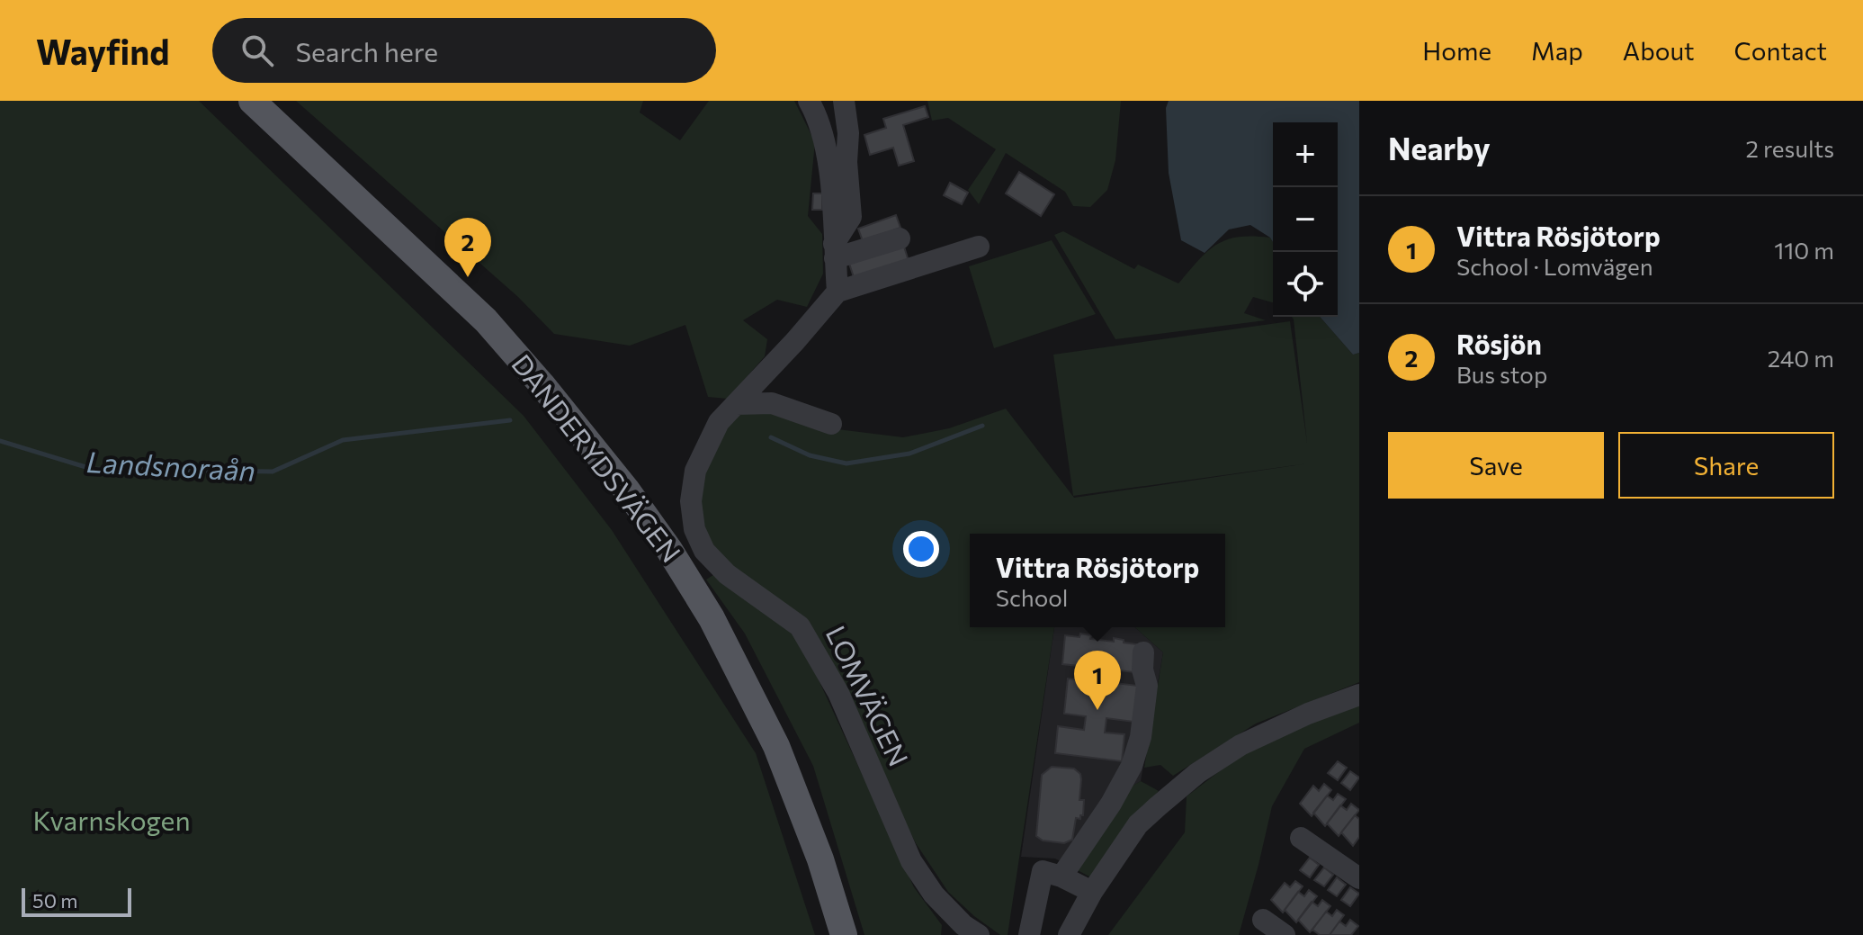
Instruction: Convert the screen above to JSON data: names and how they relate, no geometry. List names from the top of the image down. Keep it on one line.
{"streets":{"main road":["DANDERYDSVÄGEN"],"street":["LOMVÄGEN"]},"water":["Landsnoraån"],"parks":["Kvarnskogen"],"scale_bar":"50 m","page":{"header":"Wayfind","search":"Search here","nav":["Home","Map","About","Contact"],"heading":["Nearby","2 results"],"map_buttons":["+","−"],"list":[{"mark":"1","name":"Vittra Rösjötorp","note":"School · Lomvägen","value":"110 m"},{"mark":"2","name":"Rösjön","note":"Bus stop","value":"240 m"}],"pins":["2","1"],"buttons":["Save","Share"],"popup":["Vittra Rösjötorp","School"],"scale":"50 m"}}
